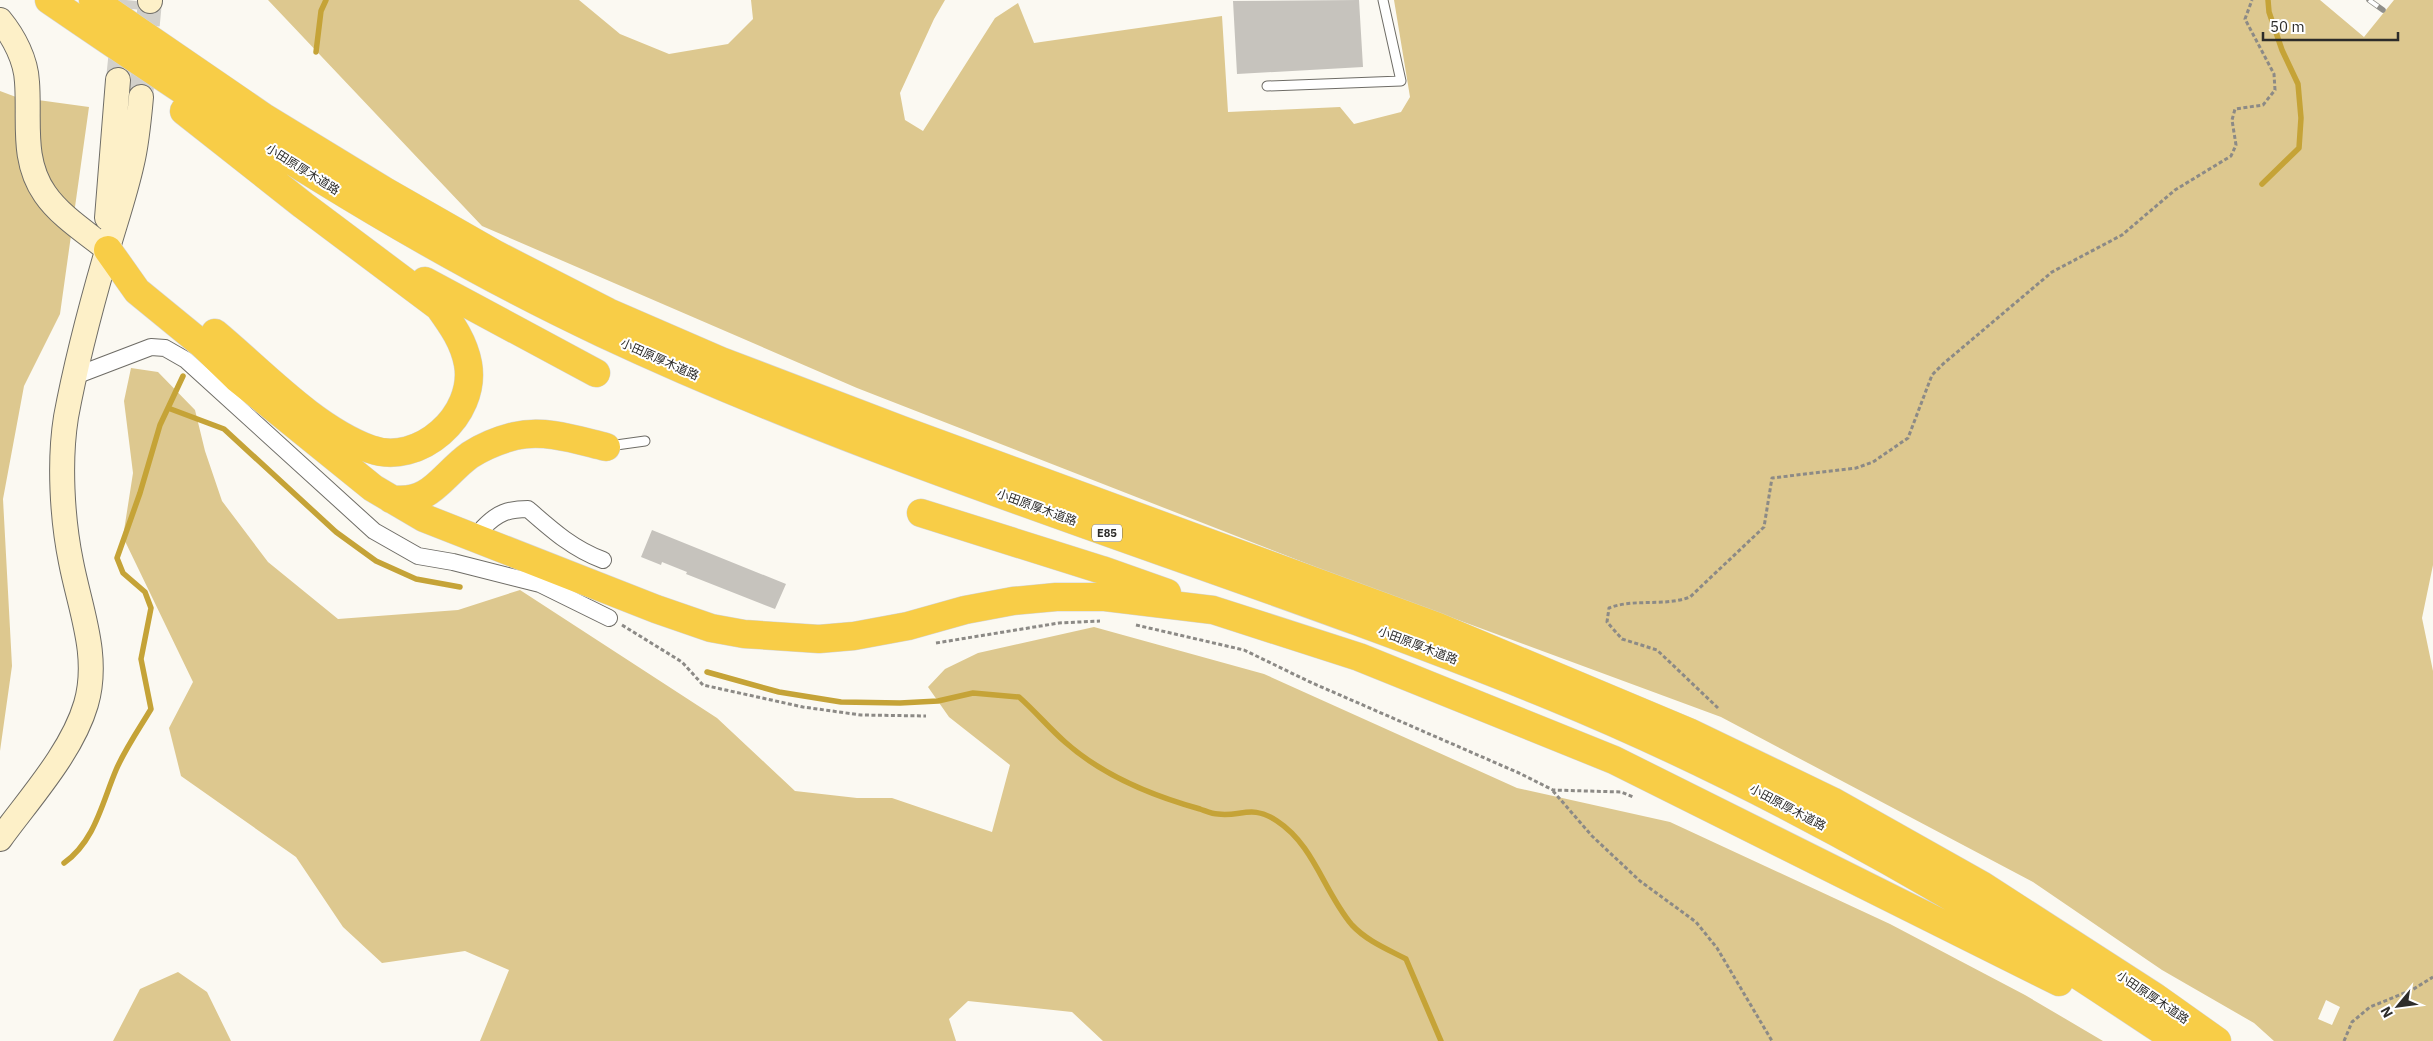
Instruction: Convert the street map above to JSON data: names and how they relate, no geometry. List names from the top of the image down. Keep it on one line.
{"streets":{"highway":["小田原厚木道路","E85"]},"scale_bar":"50 m","north":"bottom left"}
